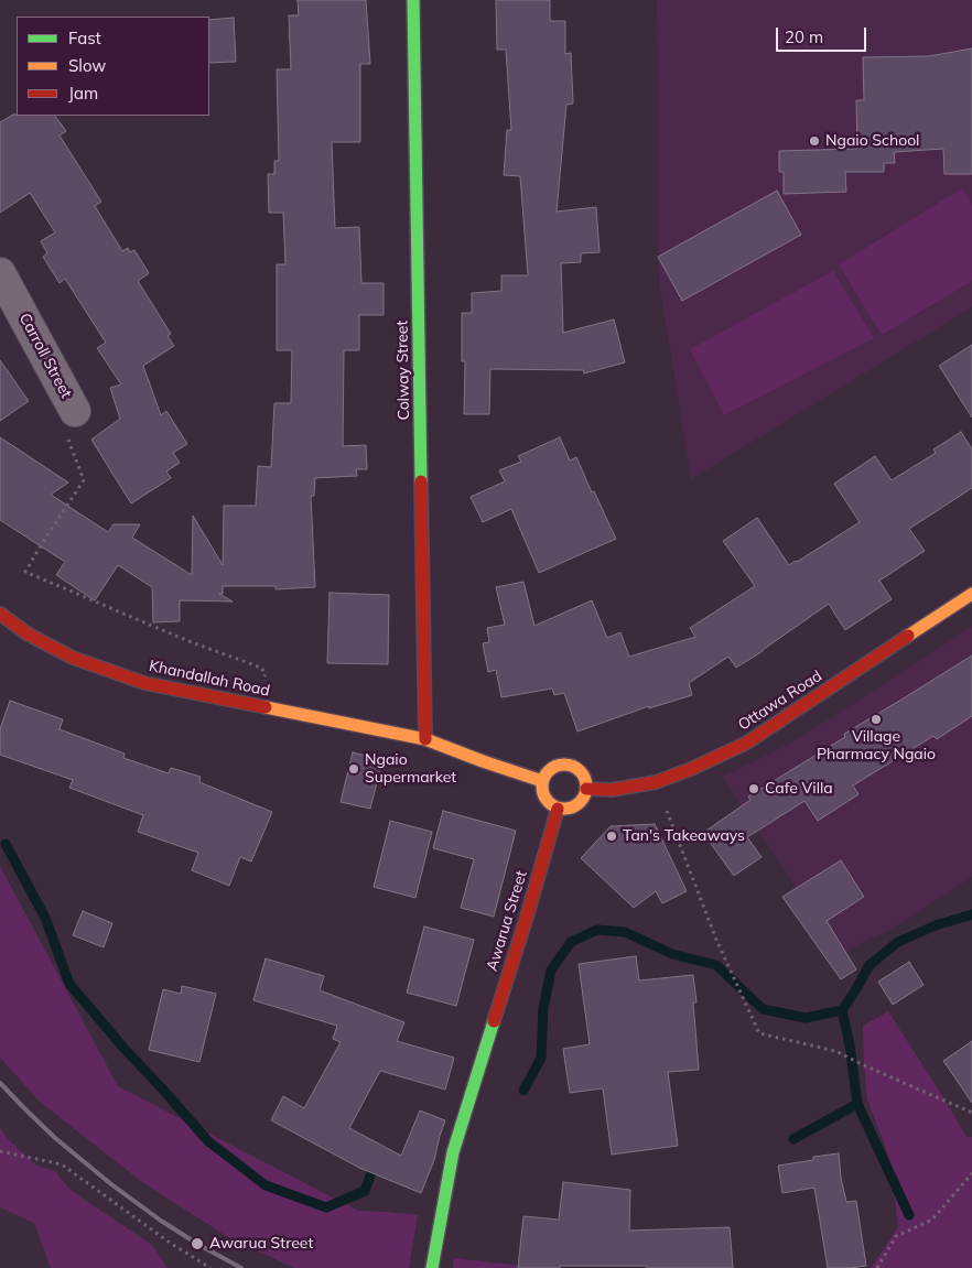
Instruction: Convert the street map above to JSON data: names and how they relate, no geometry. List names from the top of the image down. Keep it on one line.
{"streets":{"street":["Carroll Street","Colway Street","Khandallah Road","Ottawa Road","Awarua Street"]},"crossings":[["Colway Street","Khandallah Road"],["Ottawa Road","Awarua Street"]],"places":["Ngaio School","Village Pharmacy Ngaio","Ngaio Supermarket","Cafe Villa","Tan's Takeaways","Awarua Street"],"legend":["Fast","Slow","Jam"],"scale_bar":"20 m"}
